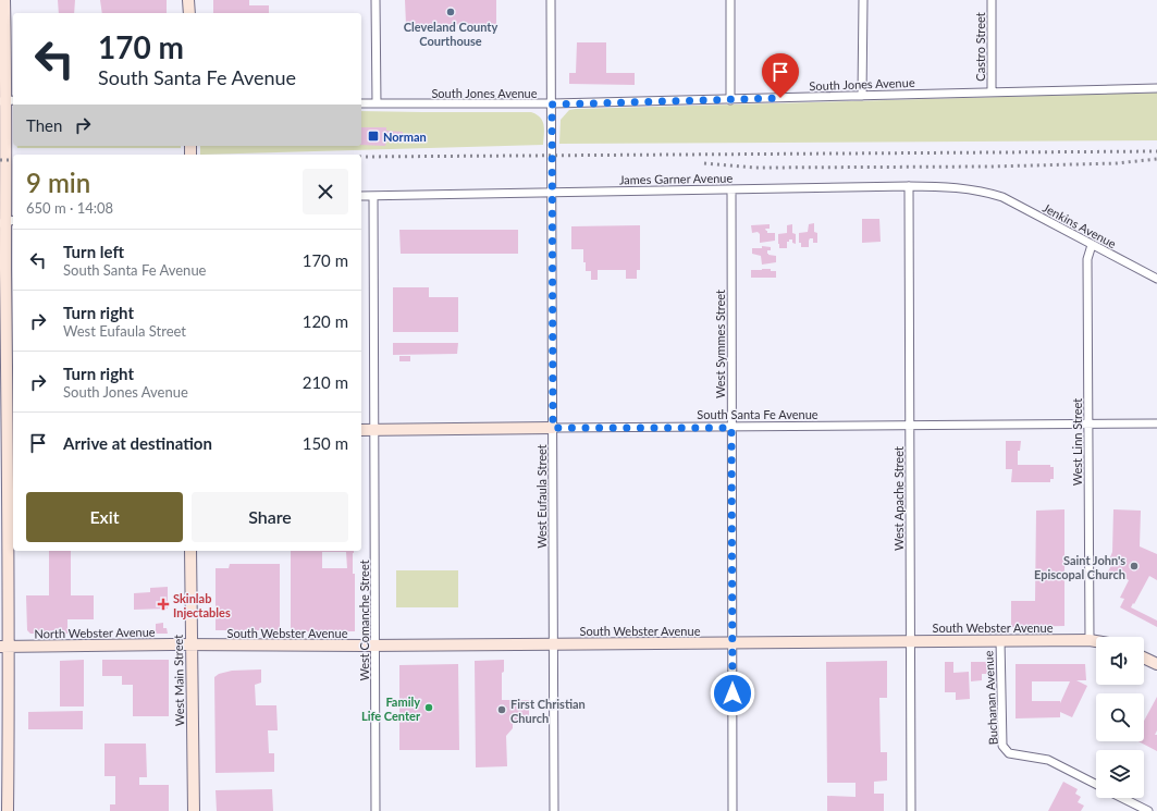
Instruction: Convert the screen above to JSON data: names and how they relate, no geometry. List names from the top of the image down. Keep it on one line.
{"streets":{"street":["Castro Street","South Jones Avenue","James Garner Avenue","Jenkins Avenue","West Symmes Street","South Santa Fe Avenue","West Linn Street","West Eufaula Street","West Apache Street","West Comanche Street","South Webster Avenue","North Webster Avenue","West Main Street","Buchanan Avenue"]},"crossings":[["Castro Street","South Jones Avenue"],["South Jones Avenue","West Eufaula Street"],["James Garner Avenue","Jenkins Avenue"],["James Garner Avenue","West Symmes Street"],["James Garner Avenue","West Eufaula Street"],["James Garner Avenue","West Apache Street"],["James Garner Avenue","West Comanche Street"],["Jenkins Avenue","West Linn Street"],["West Symmes Street","South Santa Fe Avenue"],["West Symmes Street","South Webster Avenue"],["South Santa Fe Avenue","West Linn Street"],["South Santa Fe Avenue","West Eufaula Street"],["South Santa Fe Avenue","West Apache Street"],["South Santa Fe Avenue","West Comanche Street"],["West Linn Street","South Webster Avenue"],["West Eufaula Street","South Webster Avenue"],["West Apache Street","South Webster Avenue"],["West Comanche Street","South Webster Avenue"],["South Webster Avenue","North Webster Avenue"],["South Webster Avenue","West Main Street"],["South Webster Avenue","Buchanan Avenue"],["North Webster Avenue","West Main Street"]],"places":{"other":["Cleveland County Courthouse","Saint John's Episcopal Church","Family Life Center","First Christian Church"],"transit":["Norman"],"health":["Skinlab Injectables"]},"page":{"turn":["170 m","South Santa Fe Avenue"],"then":"Then","heading":["9 min","650 m · 14:08"],"list":[{"name":"Turn left","note":"South Santa Fe Avenue","value":"170 m"},{"name":"Turn right","note":"West Eufaula Street","value":"120 m"},{"name":"Turn right","note":"South Jones Avenue","value":"210 m"},{"name":"Arrive at destination","value":"150 m"}],"buttons":["Exit","Share"]}}
